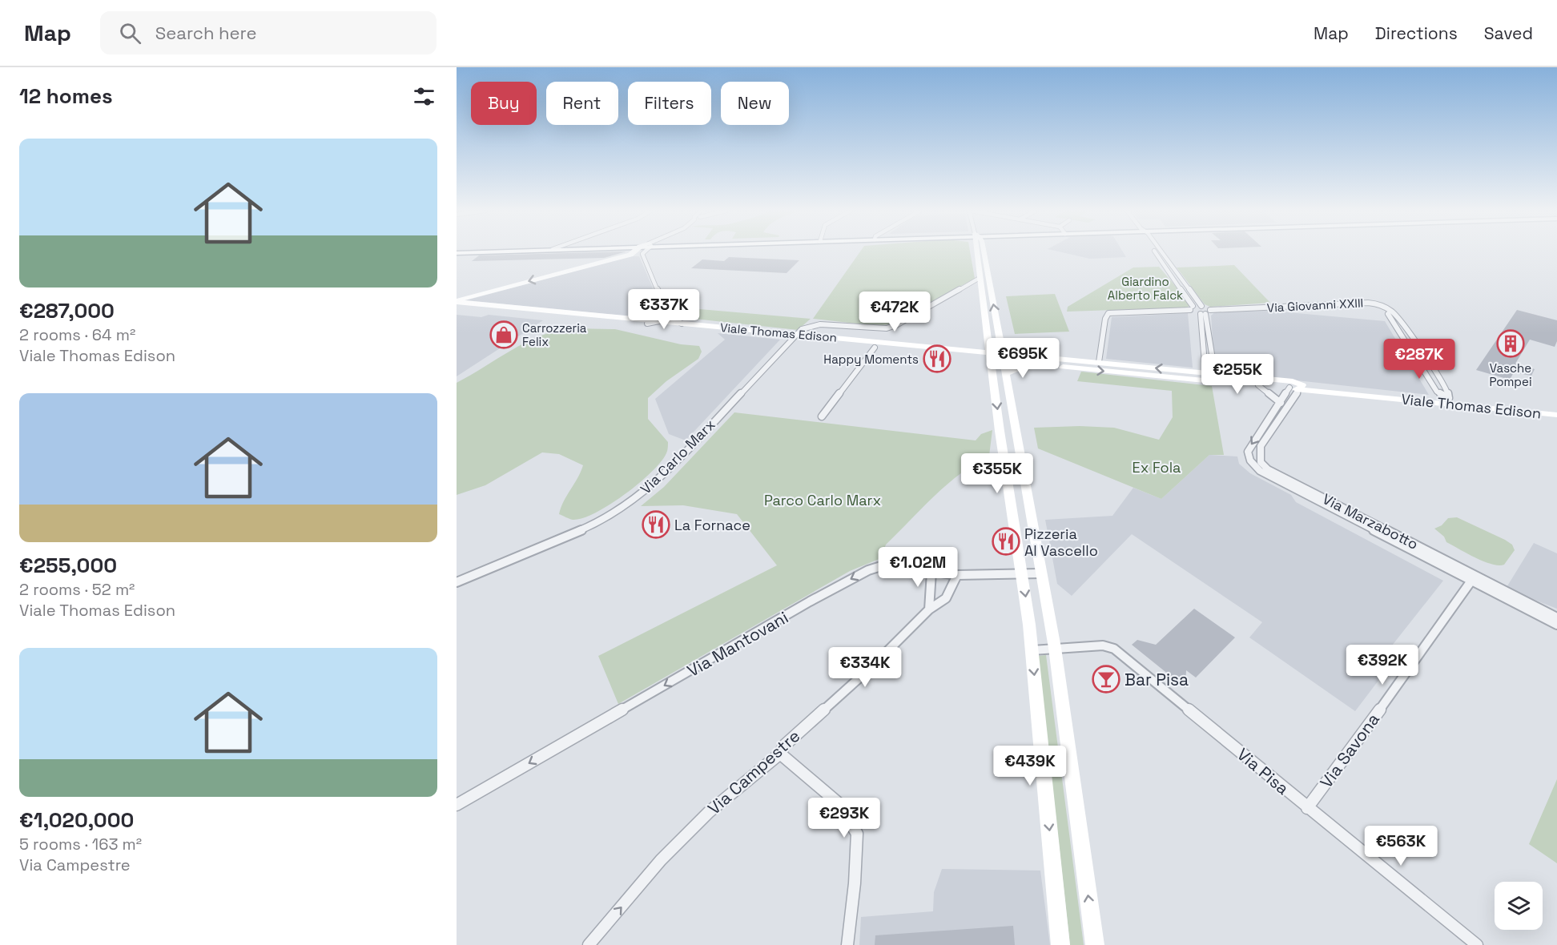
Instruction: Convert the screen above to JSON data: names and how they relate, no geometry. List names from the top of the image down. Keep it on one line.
{"streets":{"street":["Via Giovanni XXIII","Viale Thomas Edison","Via Carlo Marx","Via Marzabotto","Via Mantovani","Via Savona","Via Pisa","Via Campestre"]},"crossings":[["Via Giovanni XXIII","Viale Thomas Edison"],["Viale Thomas Edison","Via Carlo Marx"],["Viale Thomas Edison","Via Marzabotto"],["Via Marzabotto","Via Savona"],["Via Mantovani","Via Campestre"],["Via Savona","Via Pisa"]],"one_way":["Via Mantovani","Via Campestre"],"parks":["Giardino Alberto Falck","Ex Fola","Parco Carlo Marx"],"places":{"shop":["Carrozzeria Felix"],"building":["Vasche Pompei"],"restaurant":["Happy Moments","La Fornace","Pizzeria Al Vascello"],"bar":["Bar Pisa"]},"page":{"header":"Map","search":"Search here","nav":["Map","Directions","Saved"],"heading":"12 homes","chip":["Buy","Rent","Filters","New"],"list":[{"name":"€287,000","note":"2 rooms · 64 m² · Viale Thomas Edison"},{"name":"€255,000","note":"2 rooms · 52 m² · Viale Thomas Edison"},{"name":"€1,020,000","note":"5 rooms · 163 m² · Via Campestre"}],"price":["€337K","€472K","€695K","€287K","€255K","€355K","€1.02M","€392K","€334K","€439K","€293K","€563K"]}}
